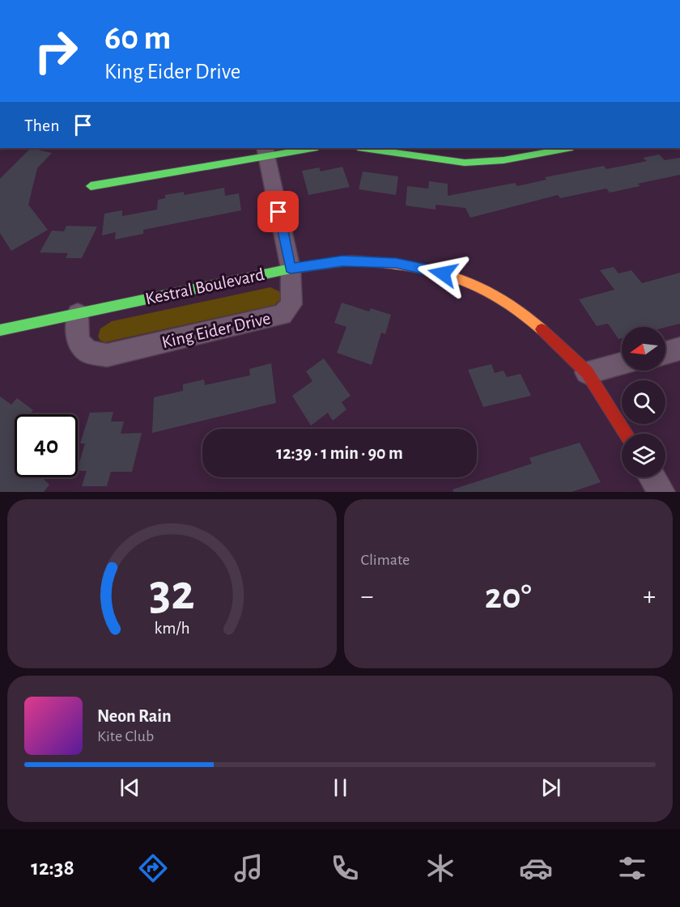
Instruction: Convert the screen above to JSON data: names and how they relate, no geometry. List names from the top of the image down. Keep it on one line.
{"streets":{"street":["Kestral Boulevard","King Eider Drive"]},"crossings":[["Kestral Boulevard","King Eider Drive"]],"north":"left","page":{"turn":["60 m","King Eider Drive"],"then":"Then","limit":"40","trip":"12:39 · 1 min · 90 m","tile":"Climate","heat":["−","20°","+"],"song":["Neon Rain","Kite Club"],"tabs":"12:38","gauge":["32","km/h"]}}
